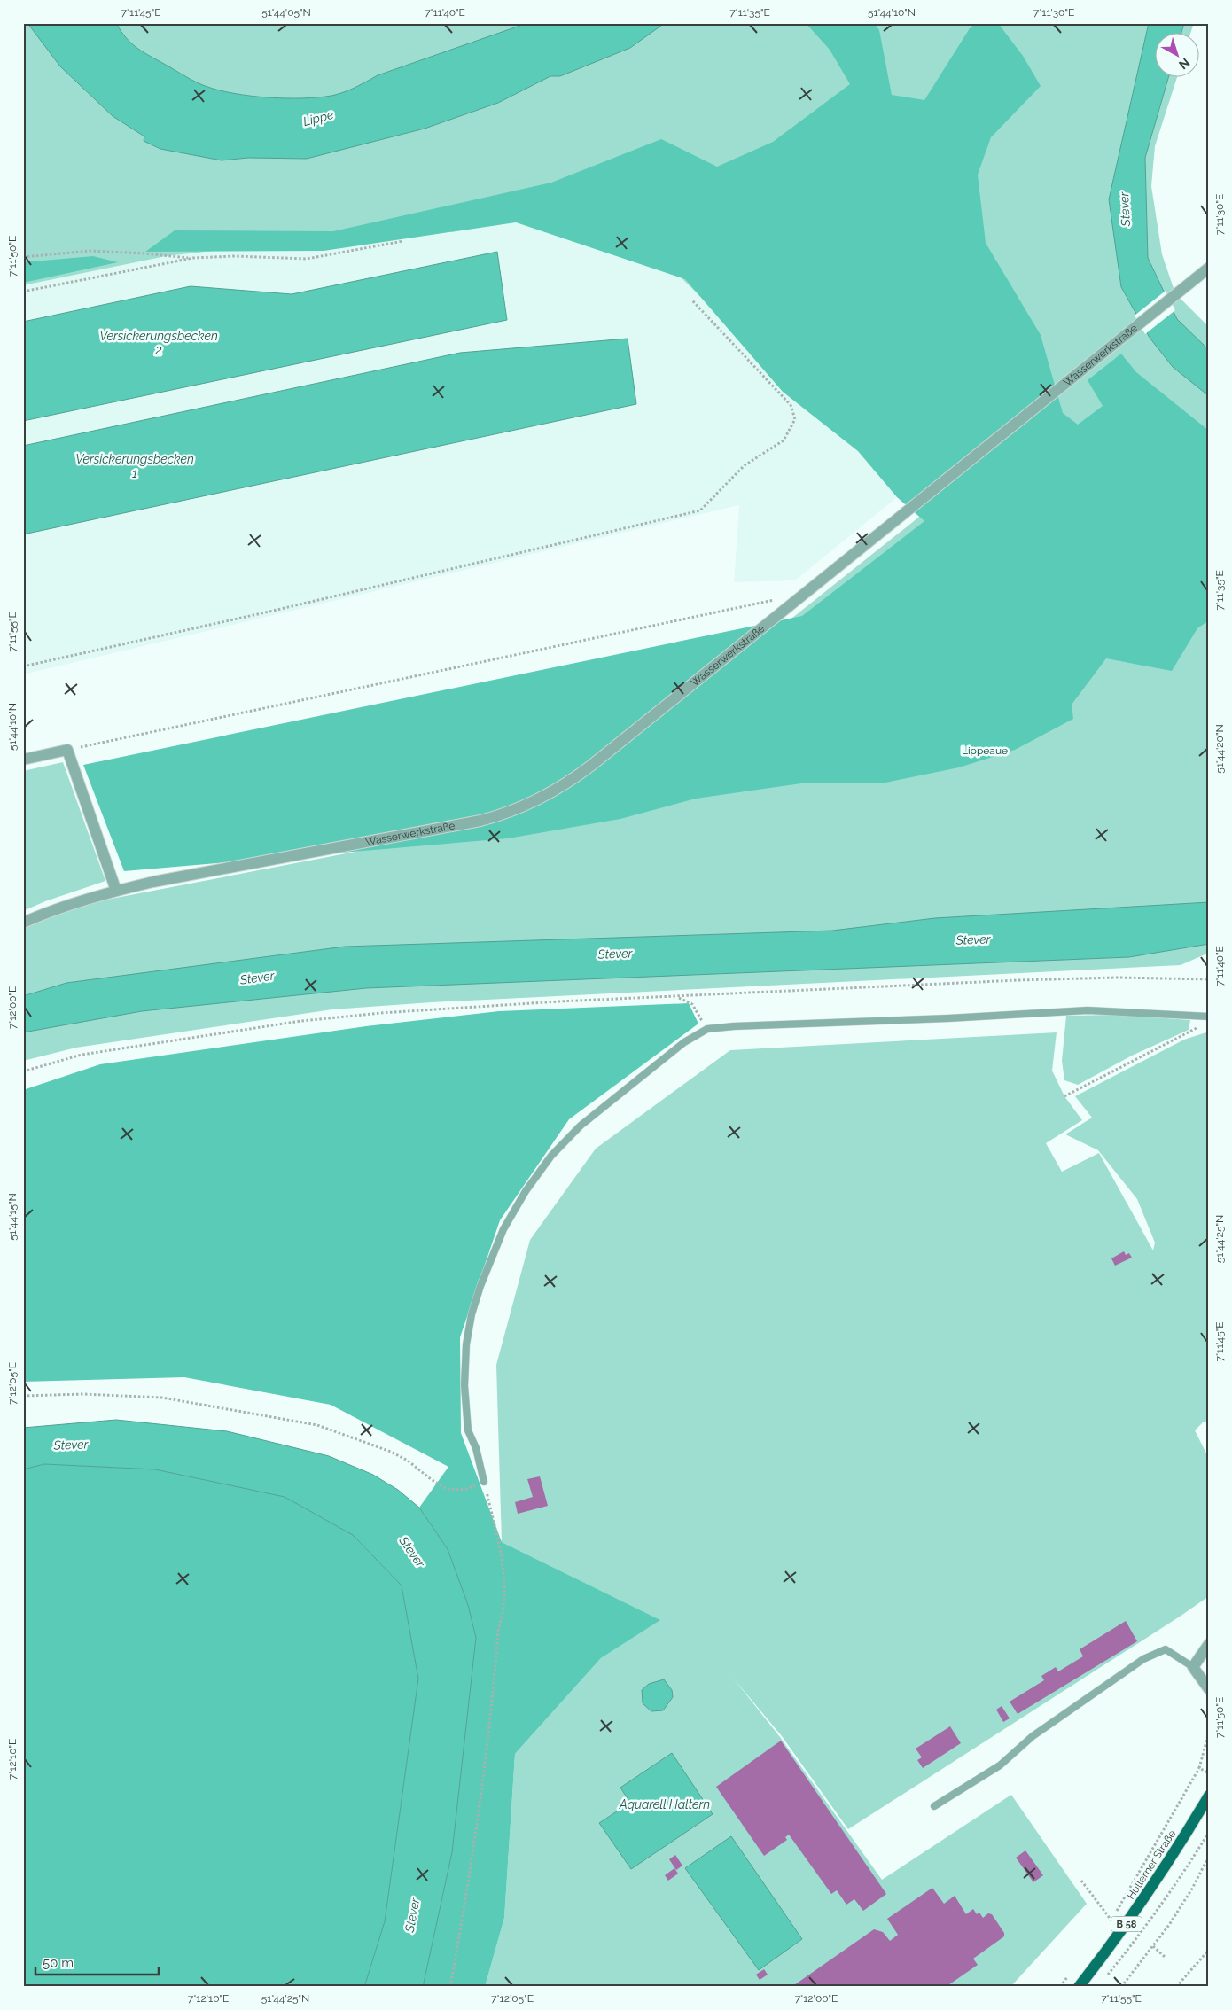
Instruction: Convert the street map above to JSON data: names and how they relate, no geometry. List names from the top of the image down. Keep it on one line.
{"streets":{"main road":["Hullerner Straße","B 58"],"street":["Wasserwerkstraße"]},"water":["Lippe","Stever","Versickerungsbecken 2","Versickerungsbecken 1","Aquarell Haltern"],"parks":["Lippeaue"],"scale_bar":"50 m","north":"bottom right","coordinates":["7°11'45\"E","51°44'05\"N","7°11'40\"E","7°11'35\"E","51°44'10\"N","7°11'30\"E","7°11'50\"E","7°11'55\"E","51°44'20\"N","7°12'00\"E","51°44'15\"N","51°44'25\"N","7°12'05\"E","7°12'10\"E"]}
